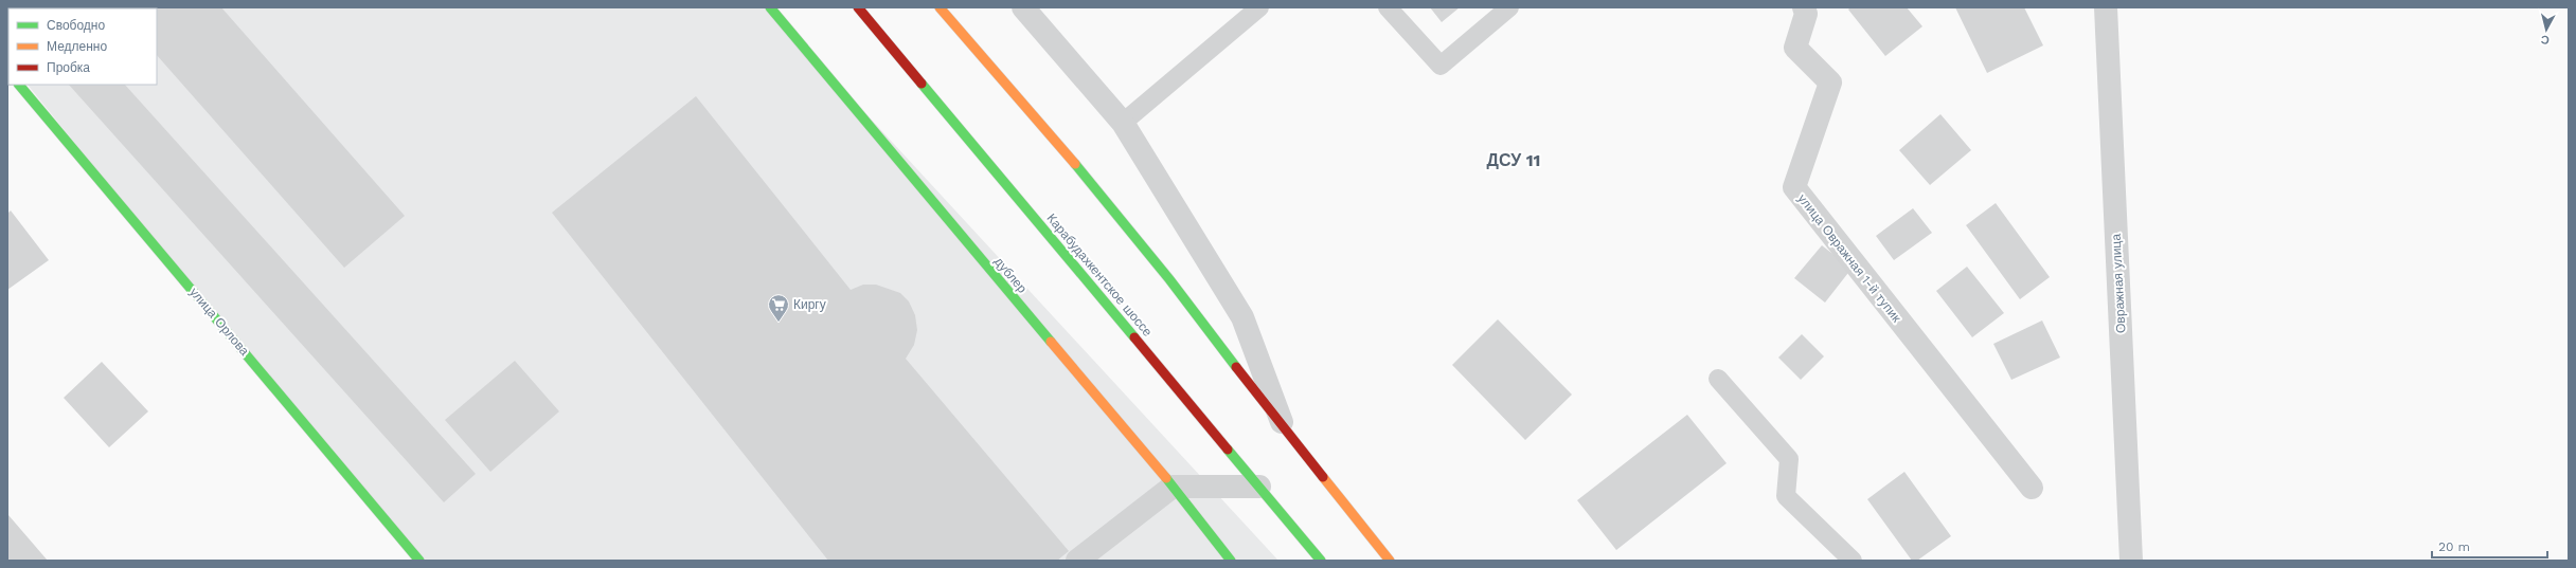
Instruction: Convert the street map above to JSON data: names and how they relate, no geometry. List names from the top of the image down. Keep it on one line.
{"streets":{"main road":["дублер","Карабудахкентское шоссе","улица Орлова"],"street":["улица Овражная 1-й тупик","Овражная улица"]},"districts":["ДСУ 11"],"places":{"supermarket":["Киргу"]},"legend":["Свободно","Медленно","Пробка"],"scale_bar":"20 m","north":"bottom"}
